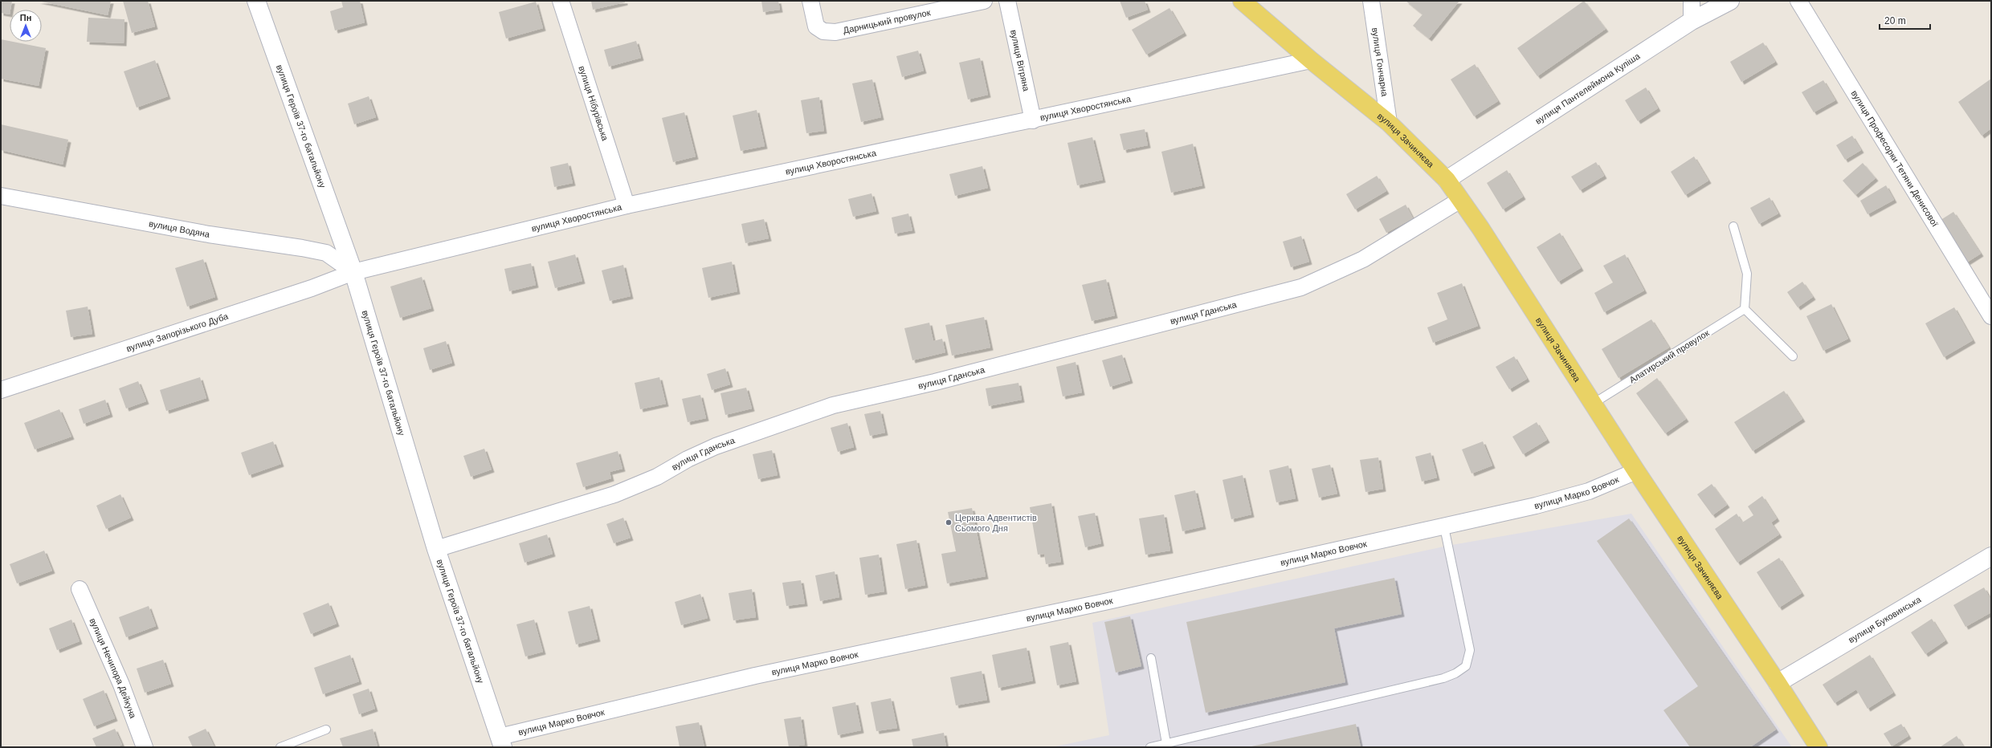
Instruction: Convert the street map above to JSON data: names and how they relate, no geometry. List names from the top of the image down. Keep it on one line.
{"streets":{"main road":["вулиця Зачиняєва"],"street":["Дарницький провулок","вулиця Вітряна","вулиця Гончарна","вулиця Пантелеймона Куліша","вулиця Нібурівська","вулиця Хворостянська","вулиця Героїв 37-го батальйону","вулиця Професорки Тетяни Денисової","вулиця Водяна","вулиця Гданська","вулиця Запорізького Дуба","вулиця Марко Вовчок","вулиця Буковинська","вулиця Нечипора Дейкуна"],"lane":["Алатирський провулок"]},"crossings":[["вулиця Вітряна","вулиця Хворостянська"],["вулиця Гончарна","вулиця Зачиняєва"],["вулиця Пантелеймона Куліша","вулиця Зачиняєва"],["вулиця Нібурівська","вулиця Хворостянська"],["вулиця Хворостянська","вулиця Героїв 37-го батальйону"],["вулиця Хворостянська","вулиця Зачиняєва"],["вулиця Хворостянська","вулиця Водяна"],["вулиця Хворостянська","вулиця Запорізького Дуба"],["вулиця Героїв 37-го батальйону","вулиця Водяна"],["вулиця Героїв 37-го батальйону","вулиця Гданська"],["вулиця Героїв 37-го батальйону","вулиця Запорізького Дуба"],["вулиця Героїв 37-го батальйону","вулиця Марко Вовчок"],["вулиця Зачиняєва","вулиця Гданська"],["вулиця Зачиняєва","Алатирський провулок"],["вулиця Зачиняєва","вулиця Марко Вовчок"],["вулиця Зачиняєва","вулиця Буковинська"],["вулиця Водяна","вулиця Запорізького Дуба"]],"places":["Церква Адвентистів Сьомого Дня"],"scale_bar":"20 m","north":"top"}
